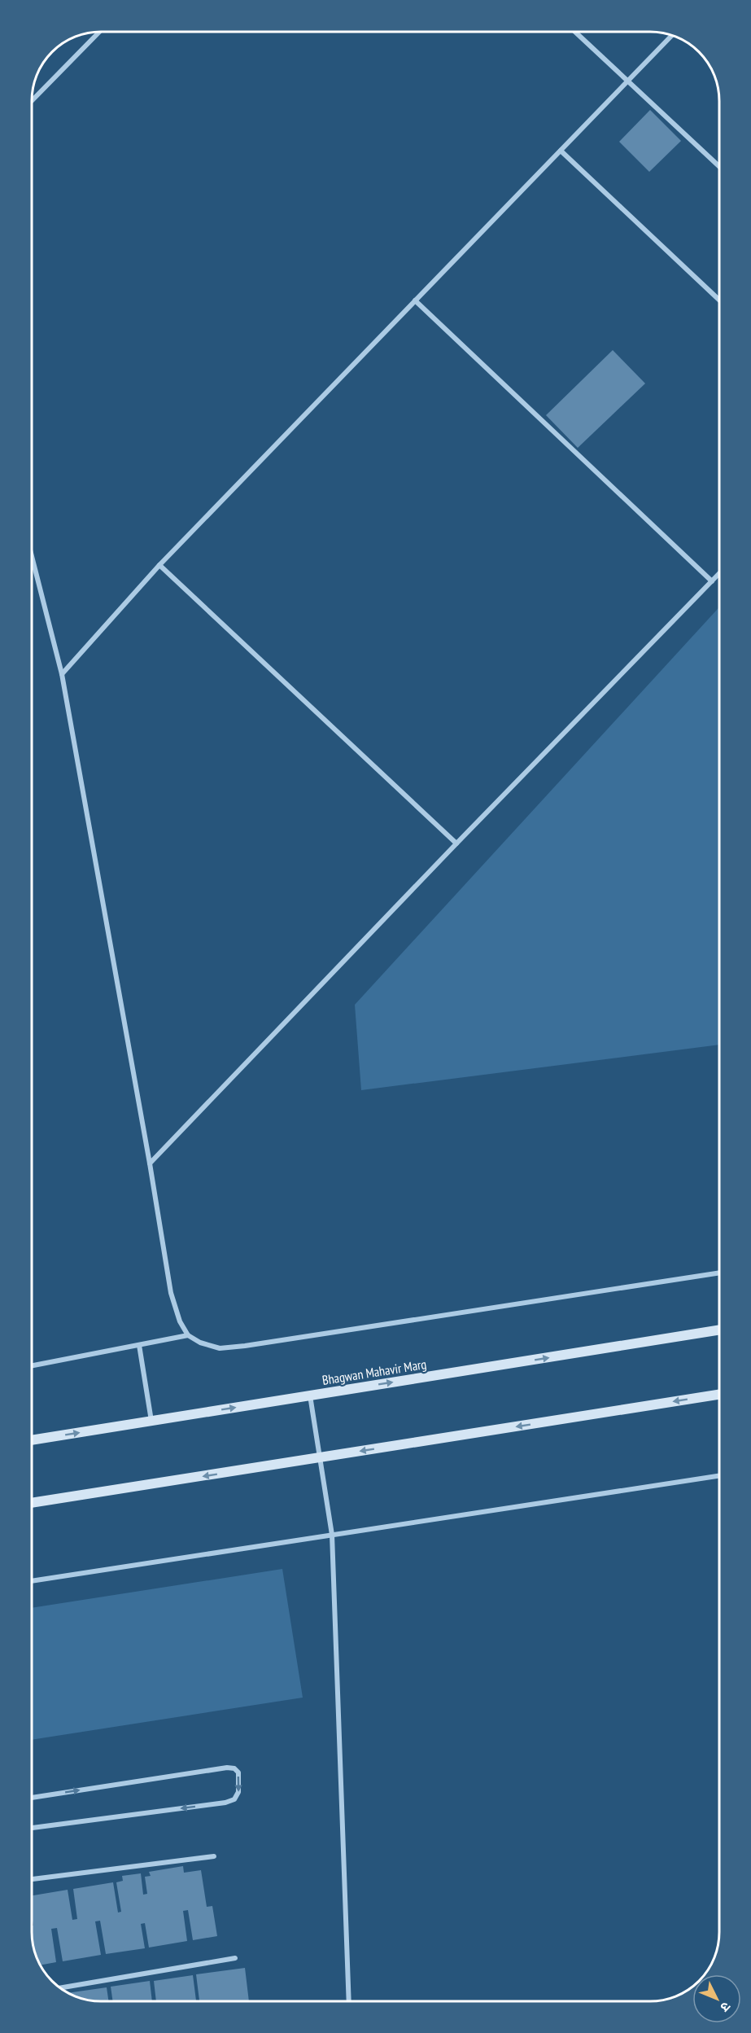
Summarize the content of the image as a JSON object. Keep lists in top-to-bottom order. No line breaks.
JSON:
{"streets":{"main road":["Bhagwan Mahavir Marg"]},"north":"bottom right"}
